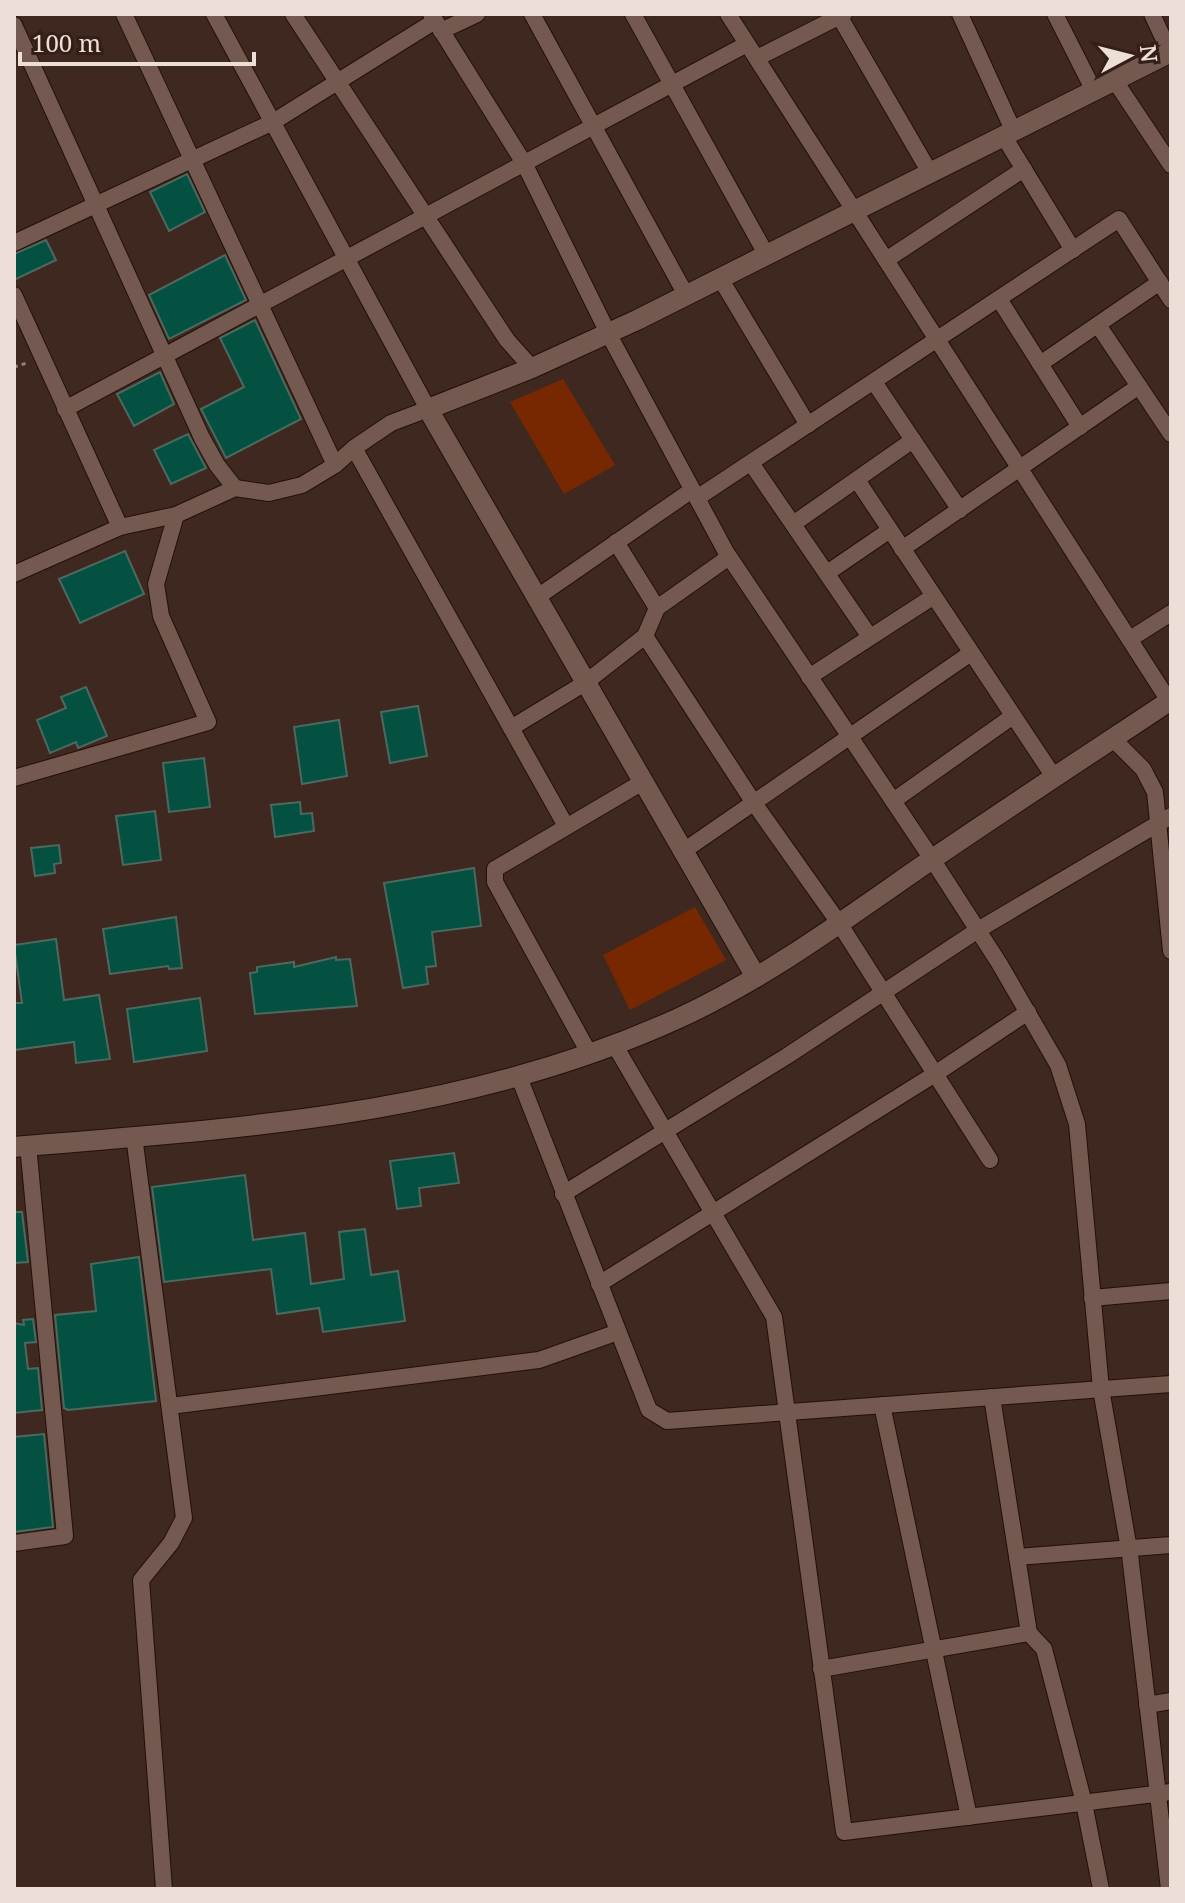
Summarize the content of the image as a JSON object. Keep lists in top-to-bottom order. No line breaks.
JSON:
{"scale_bar":"100 m","north":"right"}
